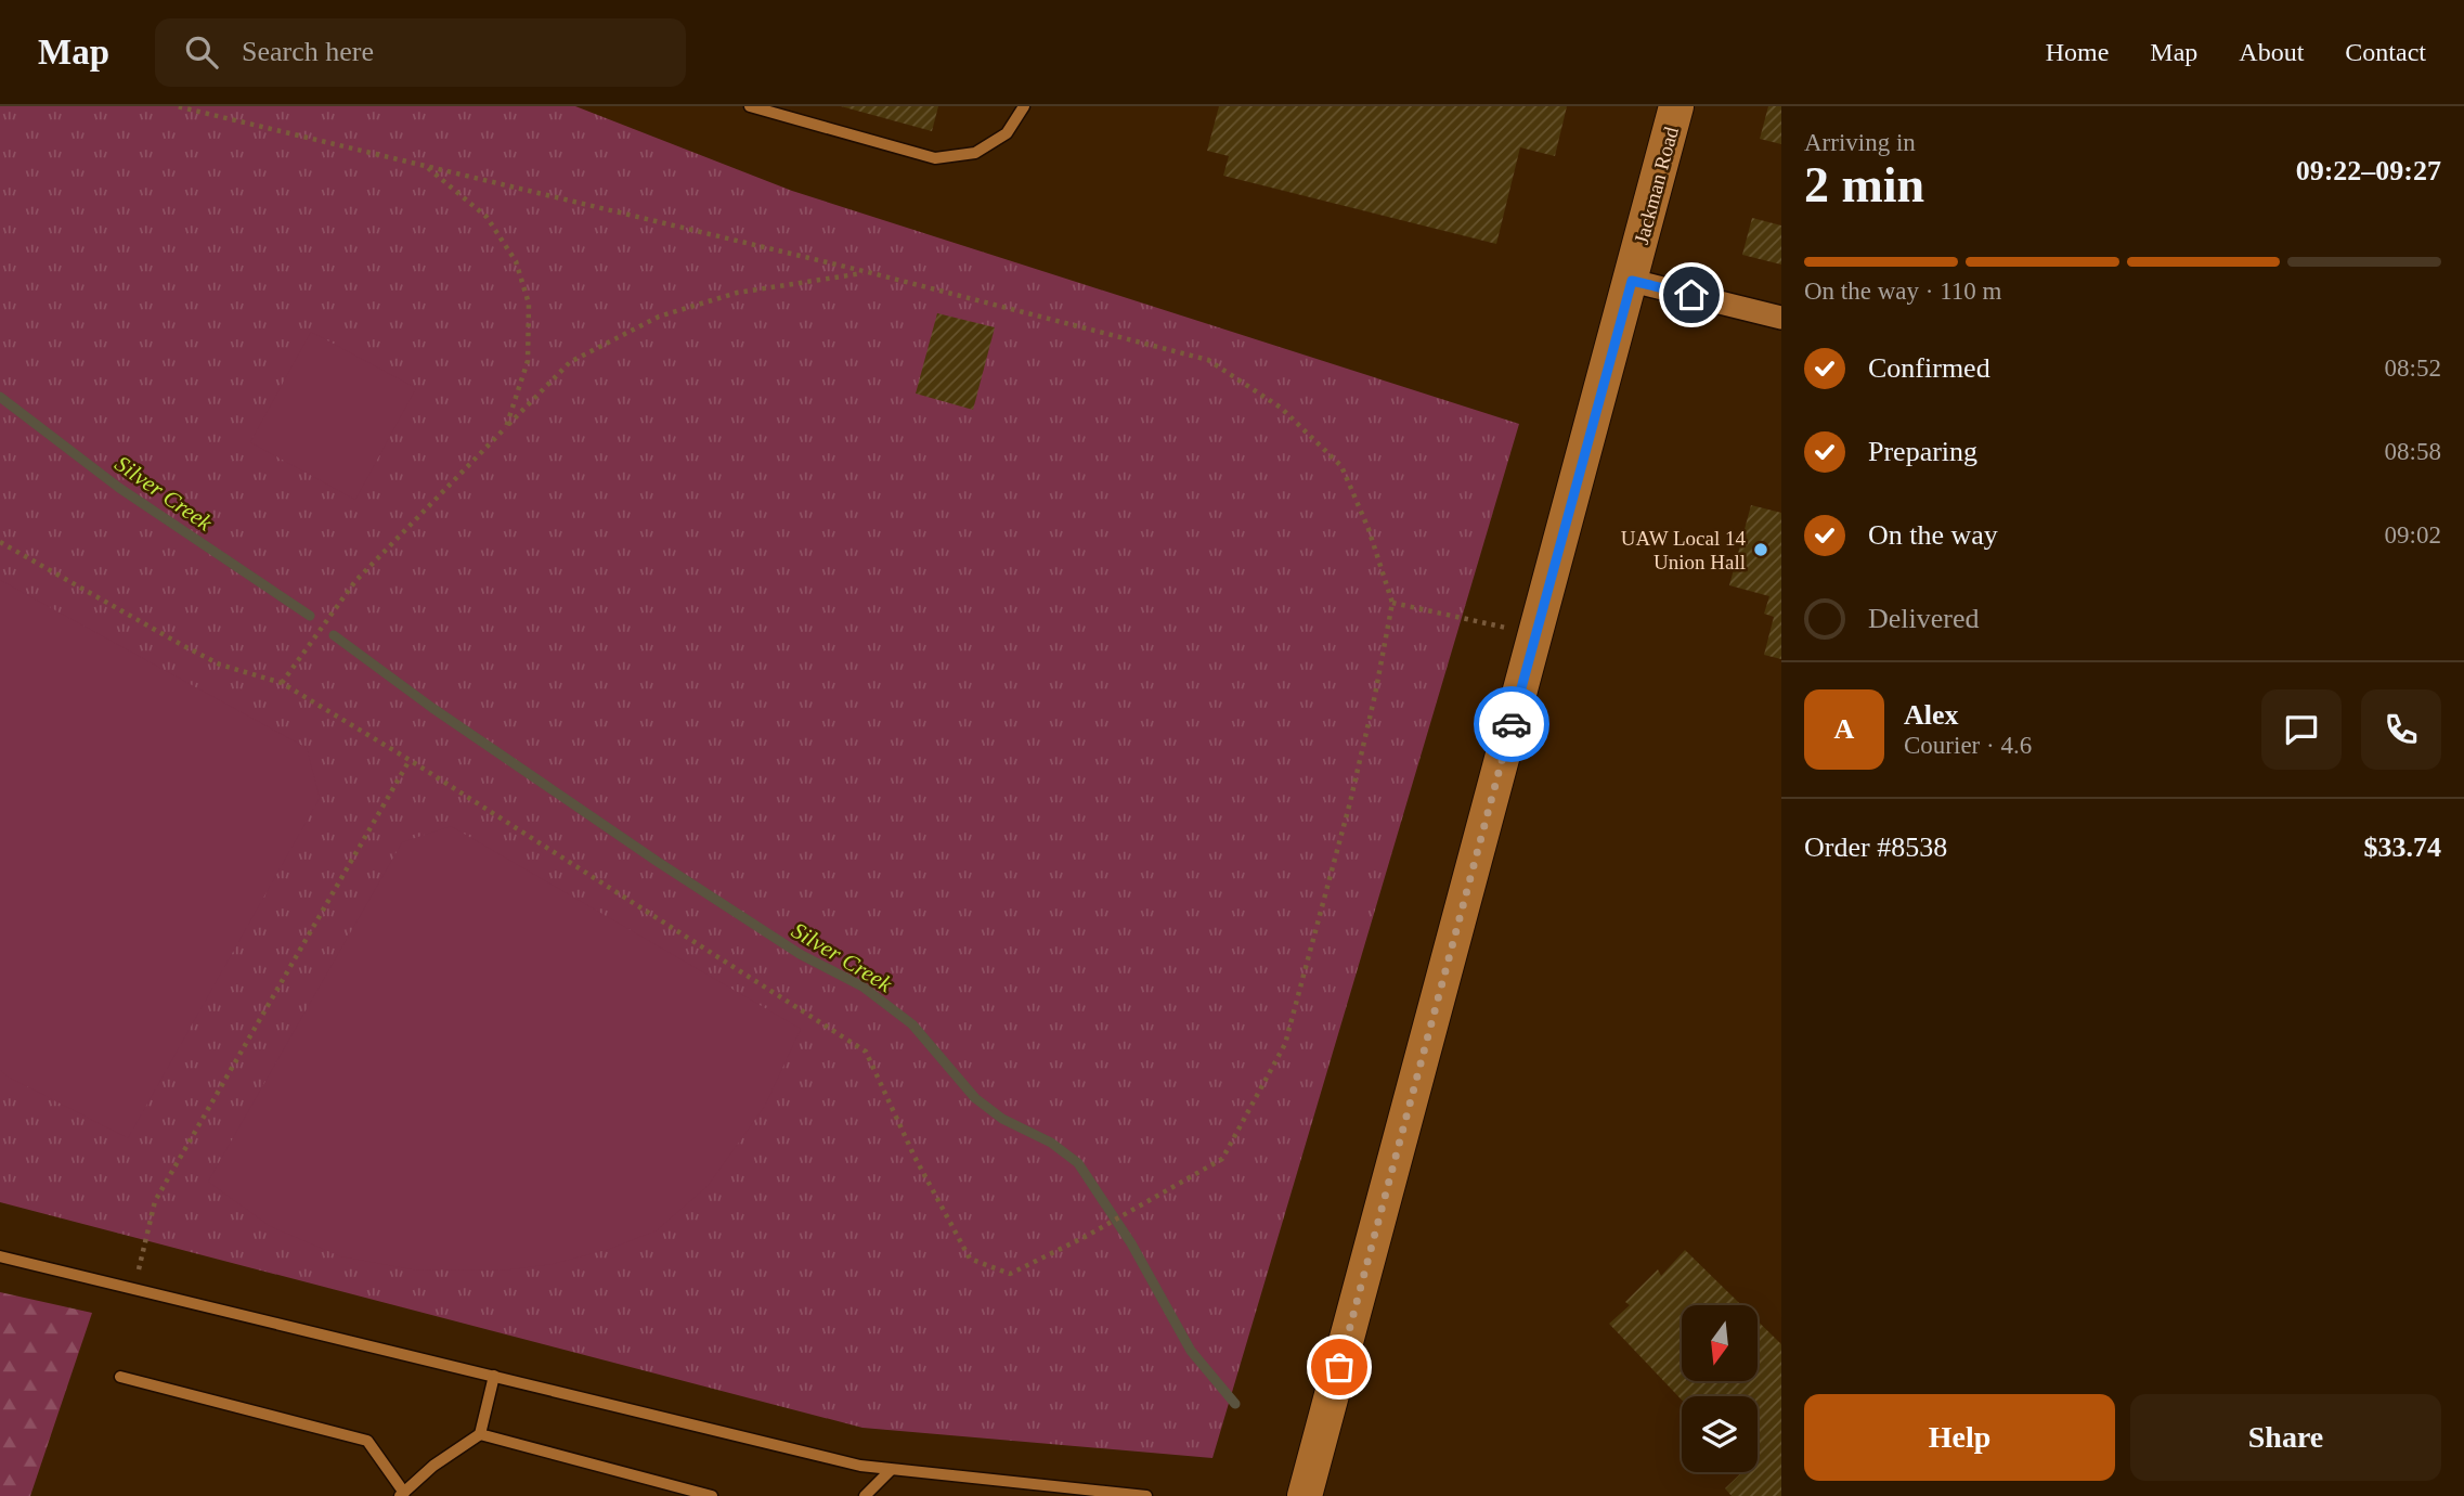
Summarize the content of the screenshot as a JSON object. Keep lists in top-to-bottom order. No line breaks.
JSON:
{"streets":{"main road":["Jackman Road"]},"water":["Silver Creek"],"places":["UAW Local 14 Union Hall"],"north":"bottom","page":{"header":"Map","search":"Search here","nav":["Home","Map","About","Contact"],"heading":["2 min","Arriving in","09:22–09:27"],"panel":["Alex","Courier · 4.6","Order #8538","$33.74"],"bar":"On the way · 110 m","list":[["Confirmed","08:52"],["Preparing","08:58"],["On the way","09:02"],"Delivered"],"round":"A","buttons":["Help","Share"]}}
